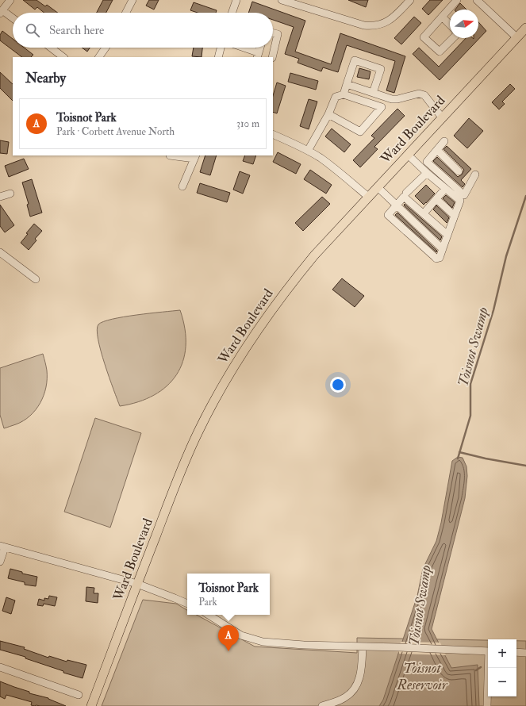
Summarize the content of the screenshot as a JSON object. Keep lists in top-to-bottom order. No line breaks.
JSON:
{"streets":{"main road":["Ward Boulevard"]},"water":["Toisnot Swamp","Toisnot Reservoir"],"north":"right","page":{"search":"Search here","heading":"Nearby","list":[{"mark":"A","name":"Toisnot Park","note":"Park · Corbett Avenue North","value":"310 m"}],"popup":["Toisnot Park","Park"],"pins":"A","map_buttons":["+","−"]}}
